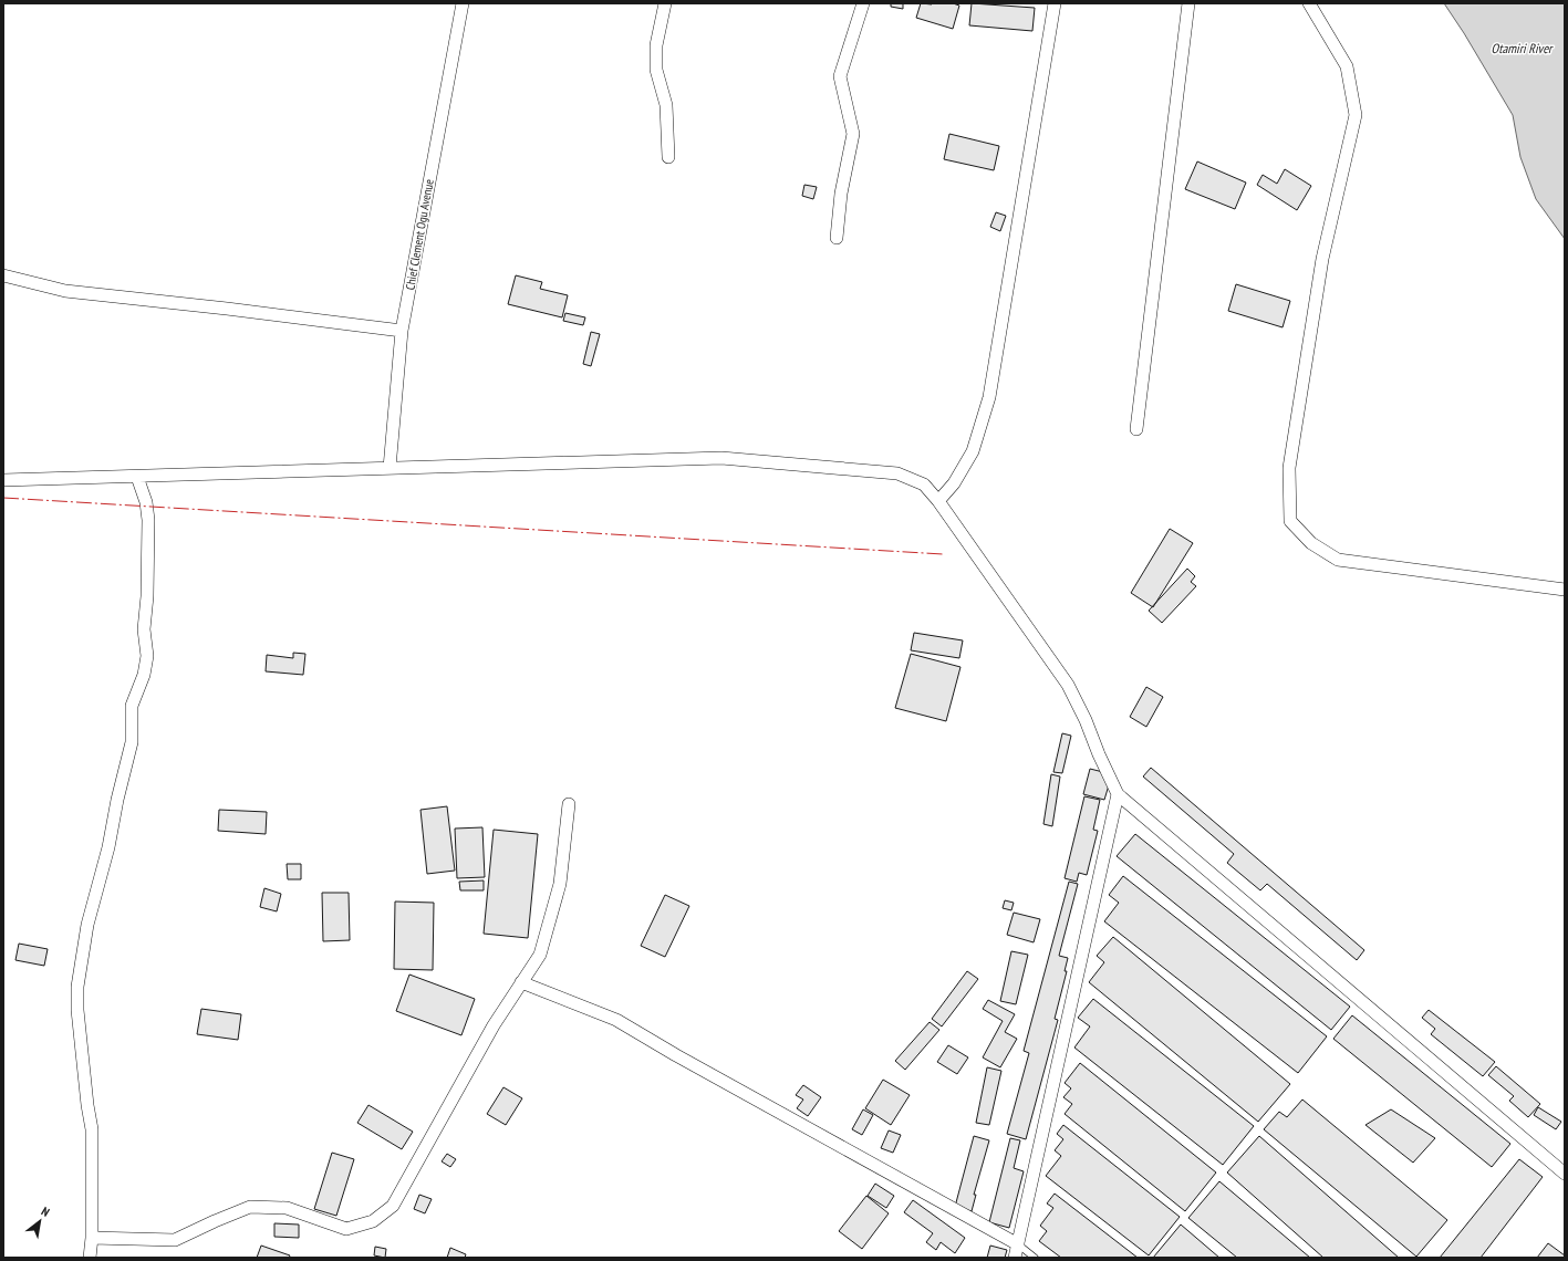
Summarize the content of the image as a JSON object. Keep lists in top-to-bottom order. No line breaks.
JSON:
{"streets":{"street":["Chief Clement Ogu Avenue"]},"water":["Otamiri River"],"north":"top right"}
